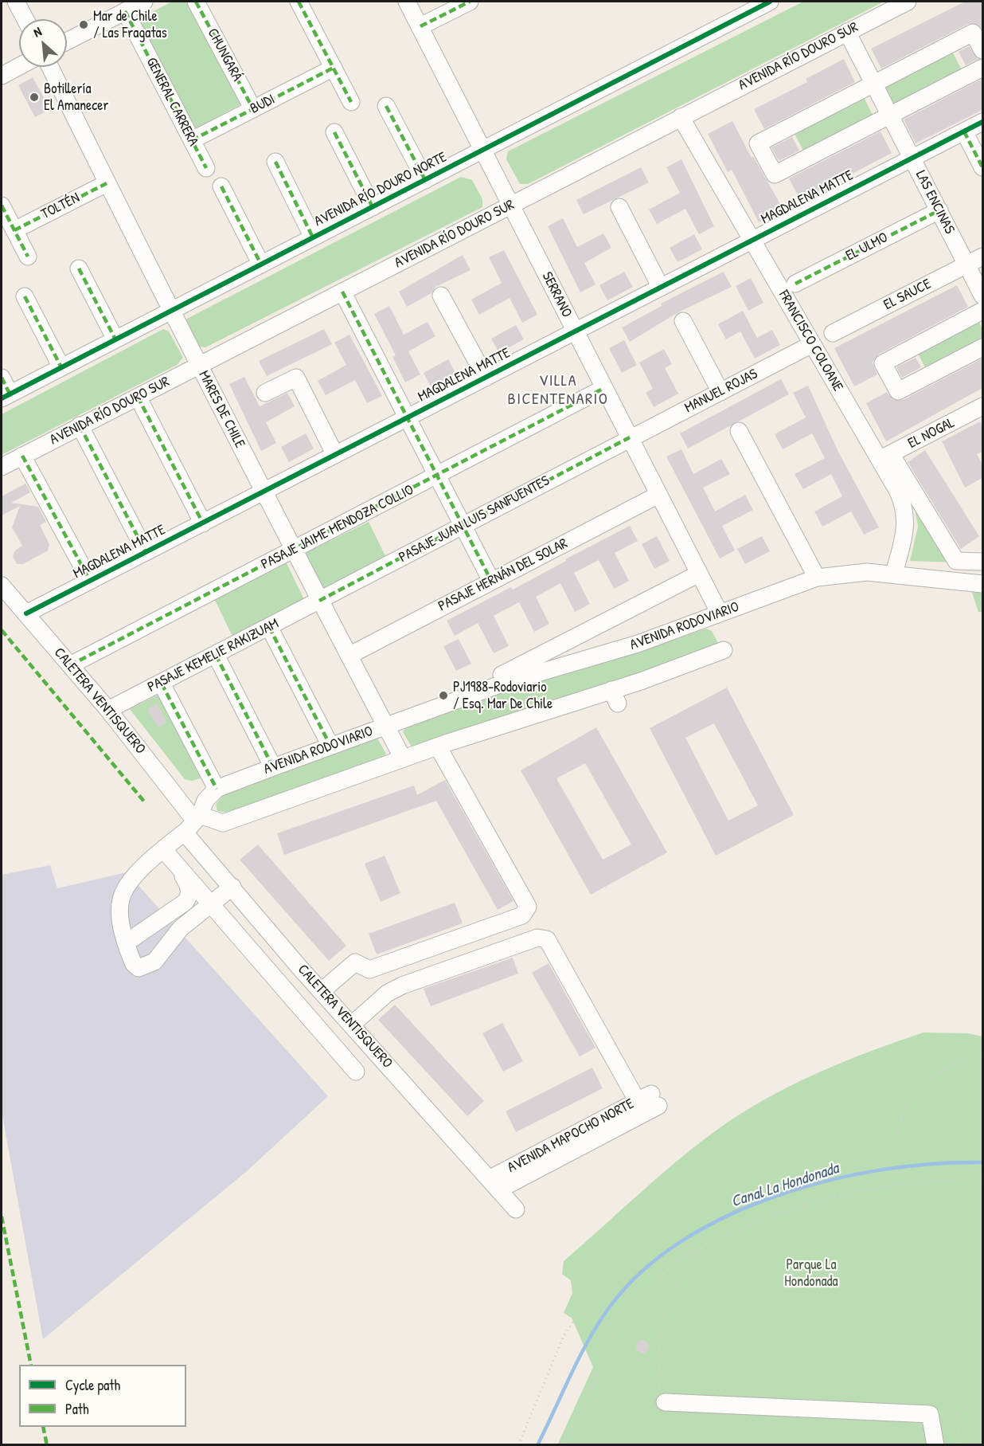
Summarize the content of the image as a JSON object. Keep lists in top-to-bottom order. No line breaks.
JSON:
{"streets":{"street":["CHUNGARÁ","AVENIDA RÍO DOURO SUR","GENERAL CARRERA","BUDI","AVENIDA RÍO DOURO NORTE","MAGDALENA MATTE","LAS ENCINAS","TOLTÉN","EL ULMO","SERRANO","EL SAUCE","FRANCISCO COLOANE","MANUEL ROJAS","MARES DE CHILE","EL NOGAL","PASAJE JUAN LUIS SANFUENTES","PASAJE JAIME MENDOZA COLLIO","PASAJE HERNÁN DEL SOLAR","AVENIDA RODOVIARIO","PASAJE KEMELIE RAKIZUAM","CALETERA VENTISQUERO","AVENIDA MAPOCHO NORTE"]},"crossings":[["CHUNGARÁ","BUDI"],["AVENIDA RÍO DOURO SUR","LAS ENCINAS"],["AVENIDA RÍO DOURO SUR","SERRANO"],["AVENIDA RÍO DOURO SUR","FRANCISCO COLOANE"],["AVENIDA RÍO DOURO SUR","MARES DE CHILE"],["GENERAL CARRERA","BUDI"],["AVENIDA RÍO DOURO NORTE","SERRANO"],["AVENIDA RÍO DOURO NORTE","MARES DE CHILE"],["MAGDALENA MATTE","LAS ENCINAS"],["MAGDALENA MATTE","SERRANO"],["MAGDALENA MATTE","FRANCISCO COLOANE"],["MAGDALENA MATTE","MARES DE CHILE"],["MAGDALENA MATTE","CALETERA VENTISQUERO"],["LAS ENCINAS","EL ULMO"],["LAS ENCINAS","EL SAUCE"],["TOLTÉN","MARES DE CHILE"],["SERRANO","MANUEL ROJAS"],["SERRANO","PASAJE JUAN LUIS SANFUENTES"],["SERRANO","PASAJE JAIME MENDOZA COLLIO"],["SERRANO","PASAJE HERNÁN DEL SOLAR"],["SERRANO","AVENIDA RODOVIARIO"],["FRANCISCO COLOANE","MANUEL ROJAS"],["FRANCISCO COLOANE","EL NOGAL"],["FRANCISCO COLOANE","AVENIDA RODOVIARIO"],["MANUEL ROJAS","PASAJE JUAN LUIS SANFUENTES"],["MARES DE CHILE","PASAJE JUAN LUIS SANFUENTES"],["MARES DE CHILE","PASAJE JAIME MENDOZA COLLIO"],["MARES DE CHILE","PASAJE HERNÁN DEL SOLAR"],["MARES DE CHILE","AVENIDA RODOVIARIO"],["MARES DE CHILE","PASAJE KEMELIE RAKIZUAM"],["PASAJE JUAN LUIS SANFUENTES","PASAJE KEMELIE RAKIZUAM"],["PASAJE JAIME MENDOZA COLLIO","CALETERA VENTISQUERO"],["PASAJE KEMELIE RAKIZUAM","CALETERA VENTISQUERO"],["CALETERA VENTISQUERO","AVENIDA MAPOCHO NORTE"]],"districts":["VILLA BICENTENARIO"],"water":["Canal La Hondonada"],"parks":["Parque La Hondonada"],"places":["Mar de Chile / Las Fragatas","Botillería El Amanecer","PJ1988-Rodoviario / Esq. Mar De Chile"],"legend":["Cycle path","Path"],"north":"top left"}
